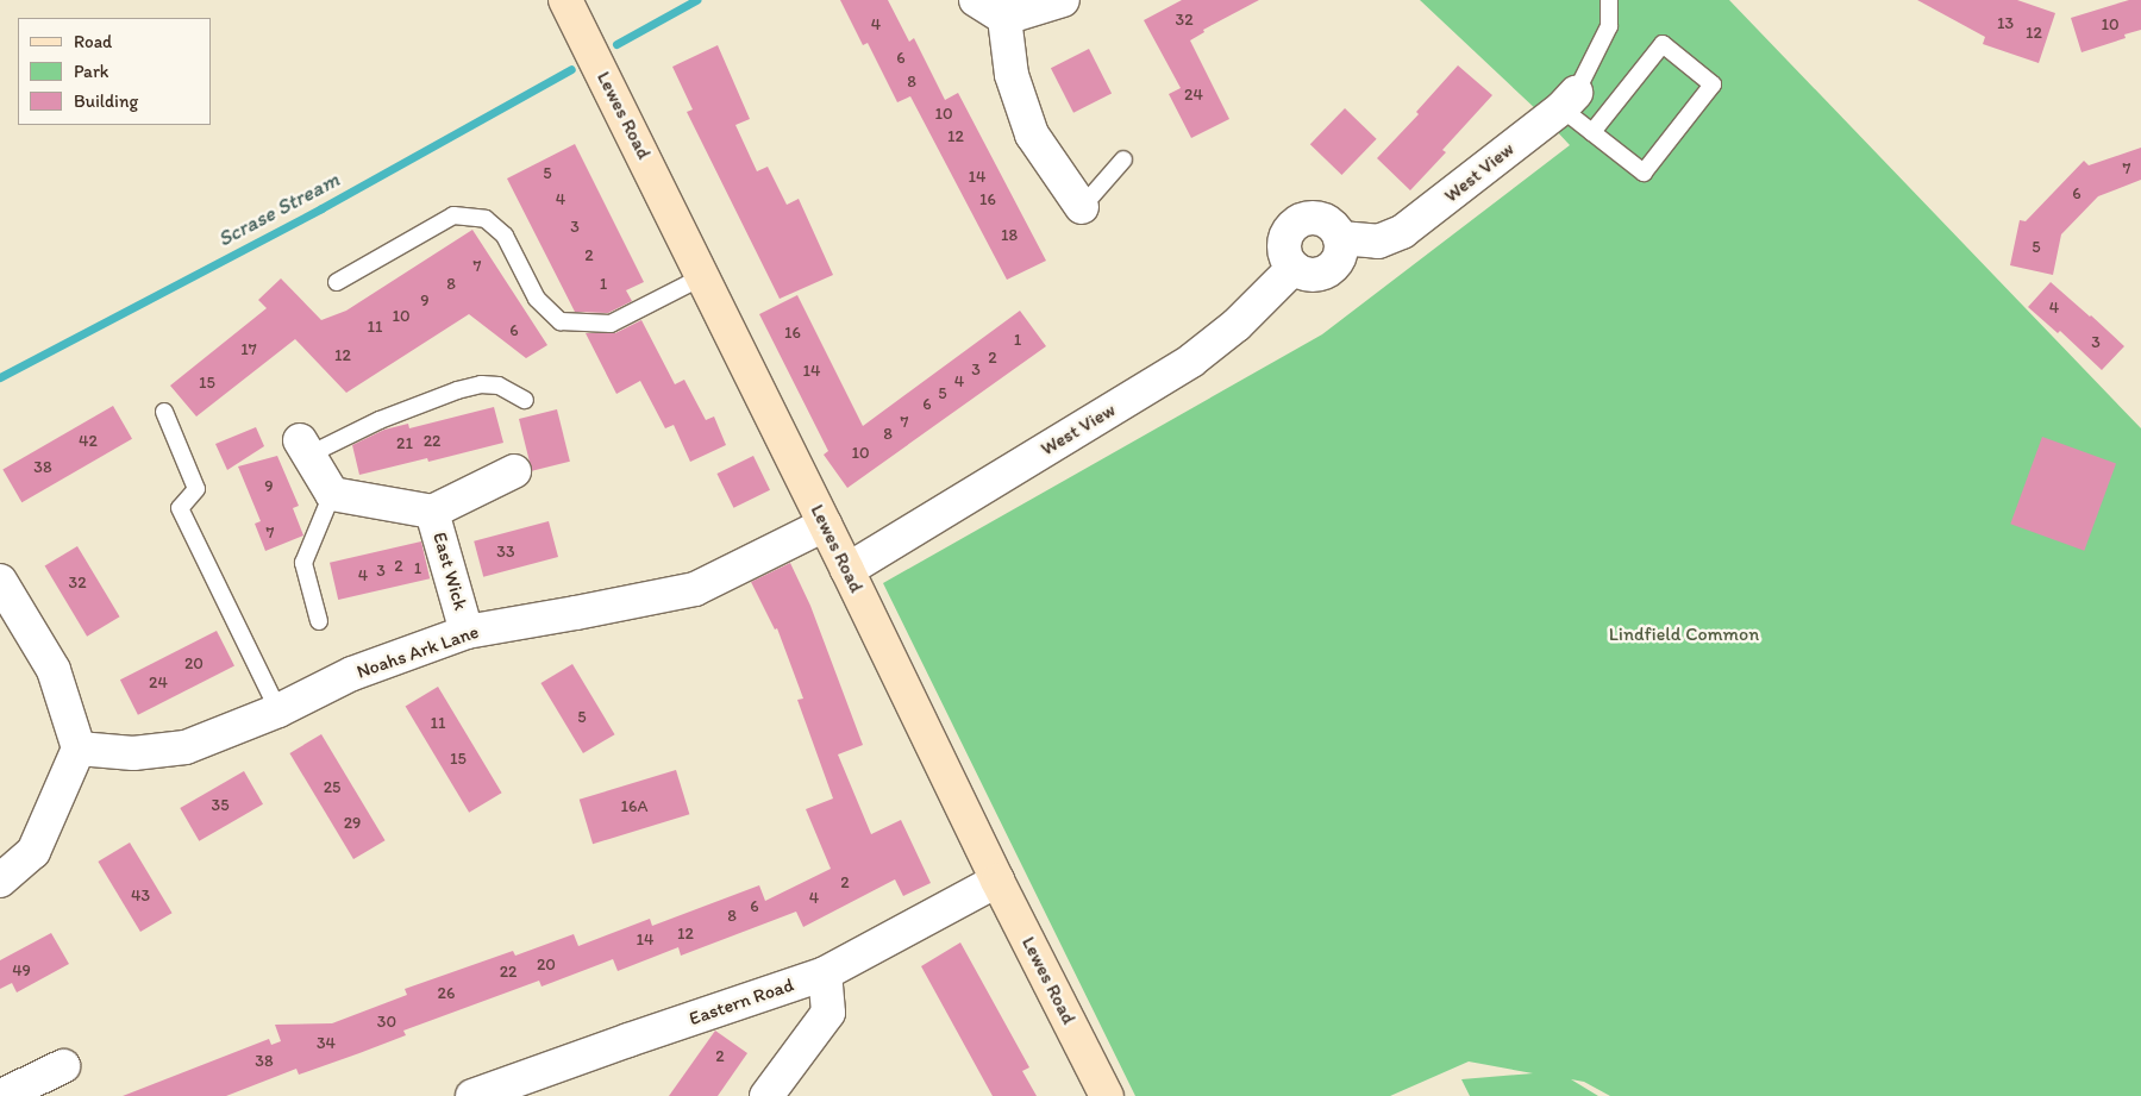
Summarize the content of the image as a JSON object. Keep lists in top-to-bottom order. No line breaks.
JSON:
{"streets":{"main road":["Lewes Road"],"street":["West View","East Wick","Noahs Ark Lane","Eastern Road"]},"crossings":[["Lewes Road","West View"],["Lewes Road","Noahs Ark Lane"],["Lewes Road","Eastern Road"],["East Wick","Noahs Ark Lane"]],"water":["Scrase Stream"],"parks":["Lindfield Common"],"house_numbers":["32","13","4","10","12","6","8","24","10","12","7","5","14","6","4","16","3","18","5","2","7","8","1","9","4","10","11","6","16","1","3","17","12","2","3","14","4","15","5","6","7","8","42","22","21","10","38","9","7","33","2","1","3","4","32","20","24","5","11","15","25","35","16A","29","2","43","4","6","8","12","14","20","49","22","26","30","34","2","38"],"legend":["Road","Park","Building"]}
